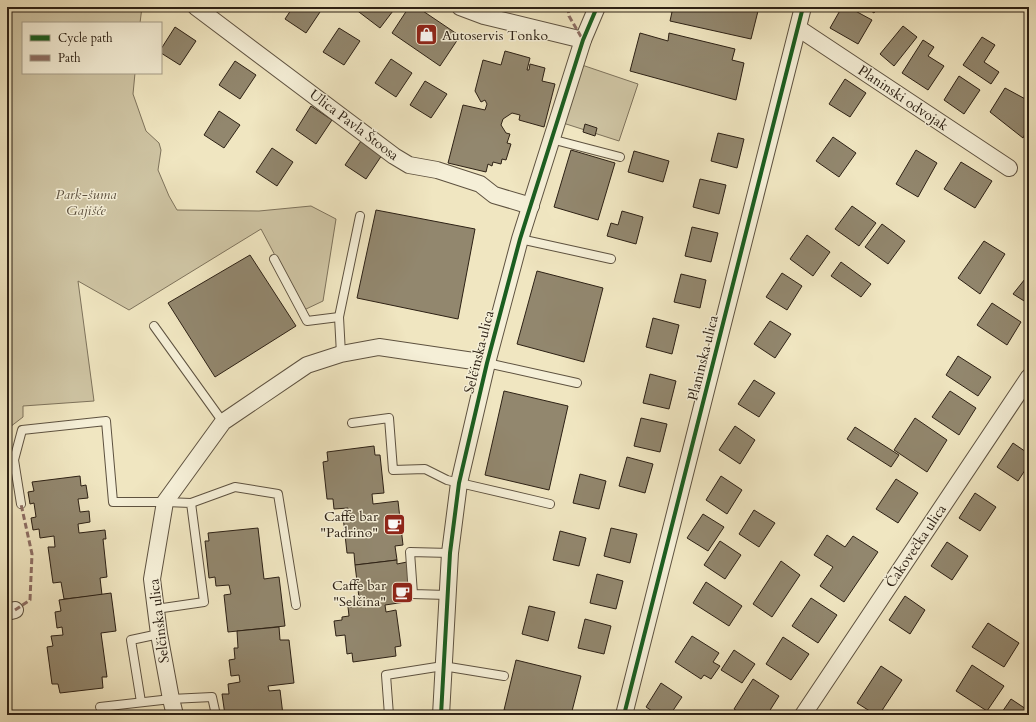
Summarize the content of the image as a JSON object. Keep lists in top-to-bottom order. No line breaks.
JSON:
{"streets":{"street":["Planinski odvojak","Ulica Pavla Štoosa","Selčinska ulica","Planinska ulica","Čakovečka ulica"]},"crossings":[["Planinski odvojak","Planinska ulica"],["Ulica Pavla Štoosa","Selčinska ulica"]],"parks":["Park-šuma Gajišće"],"places":{"shop":["Autoservis Tonko"],"cafe":["Caffe bar \"Padrino\"","Caffe bar \"Selčina\""]},"legend":["Cycle path","Path"]}
